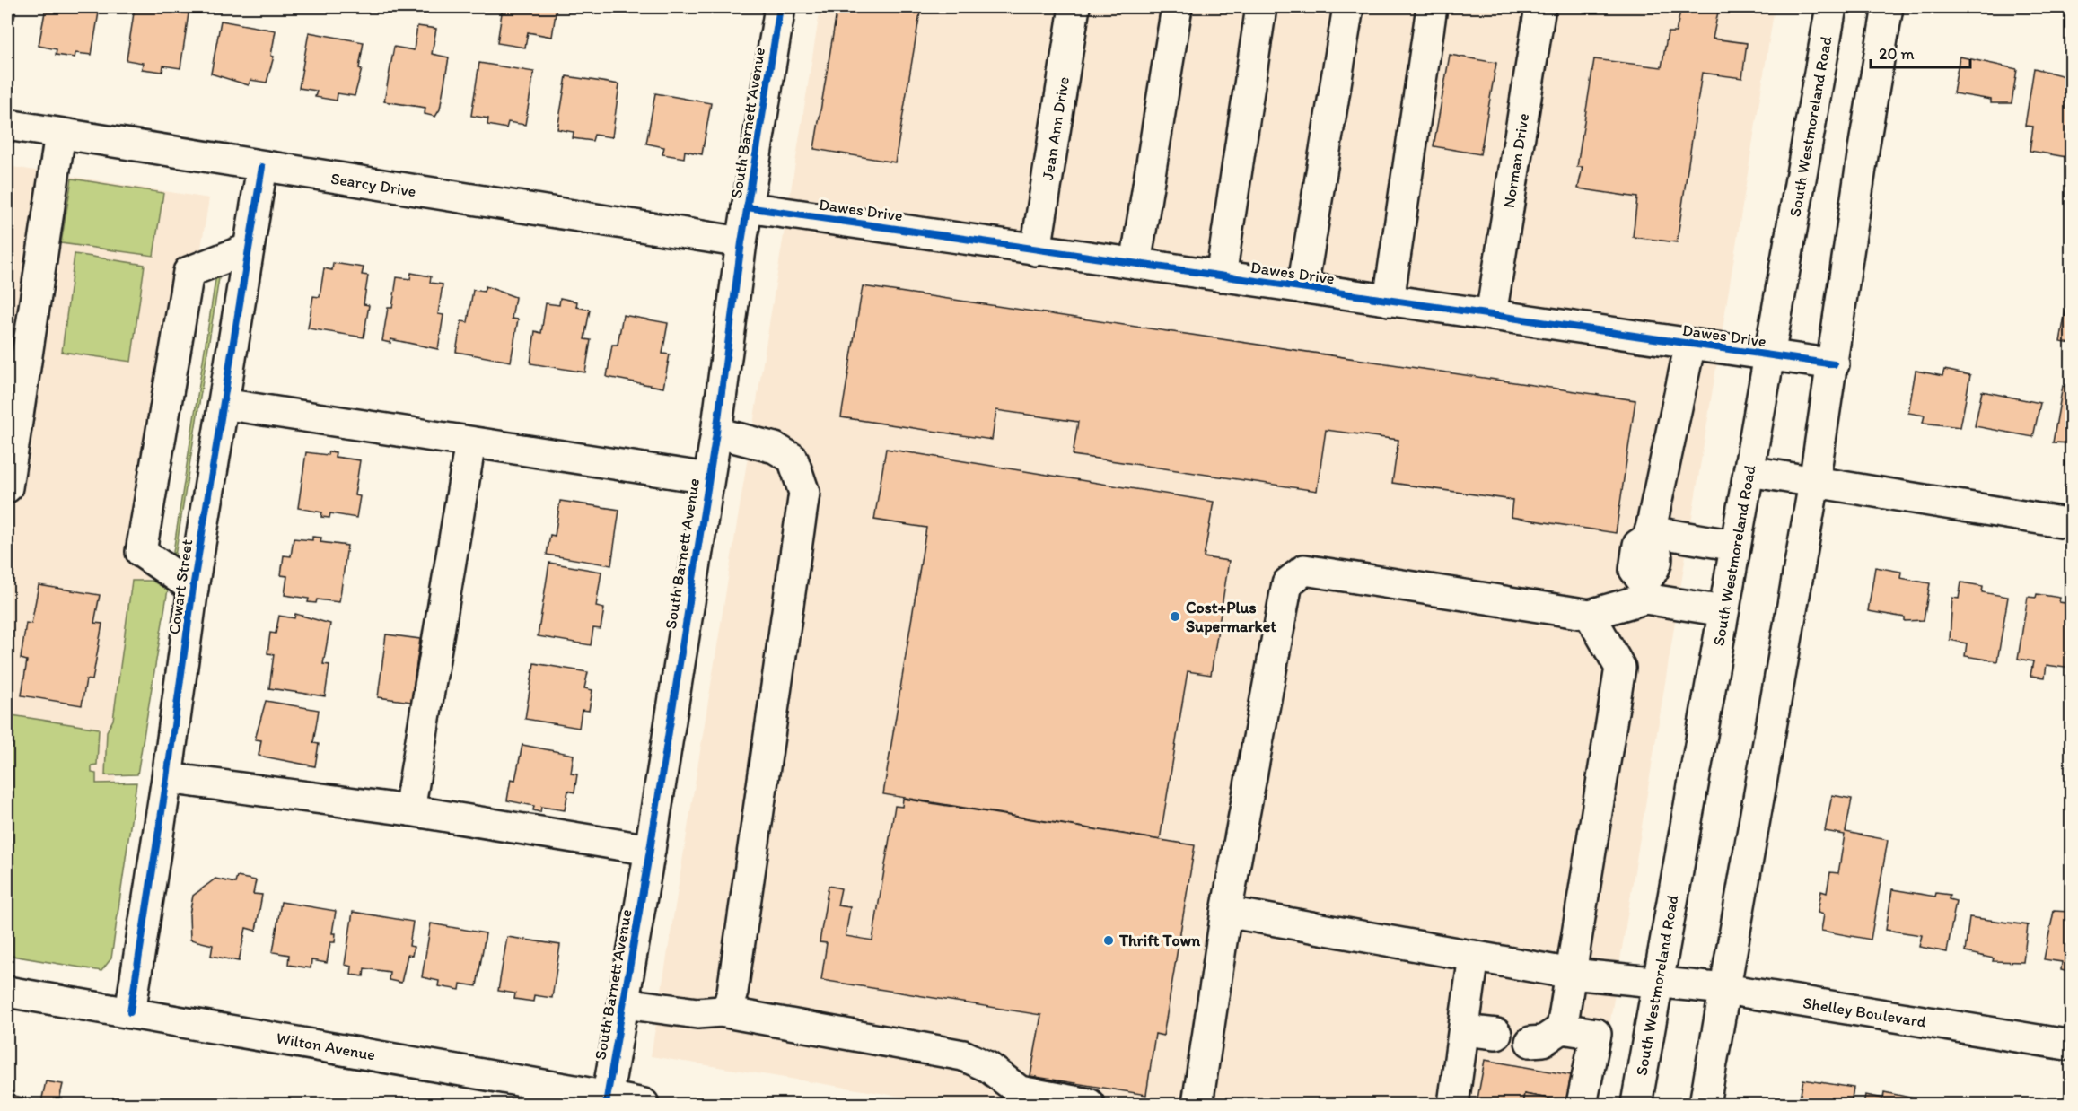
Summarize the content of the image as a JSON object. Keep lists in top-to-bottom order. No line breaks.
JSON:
{"streets":{"street":["South Barnett Avenue","South Westmoreland Road","Jean Ann Drive","Norman Drive","Searcy Drive","Dawes Drive","Cowart Street","Shelley Boulevard","Wilton Avenue"]},"crossings":[["South Barnett Avenue","Searcy Drive"],["South Barnett Avenue","Dawes Drive"],["South Barnett Avenue","Wilton Avenue"],["South Westmoreland Road","Dawes Drive"],["South Westmoreland Road","Shelley Boulevard"],["Jean Ann Drive","Dawes Drive"],["Norman Drive","Dawes Drive"],["Searcy Drive","Cowart Street"],["Cowart Street","Wilton Avenue"]],"places":["Cost+Plus Supermarket","Thrift Town"],"scale_bar":"20 m"}
